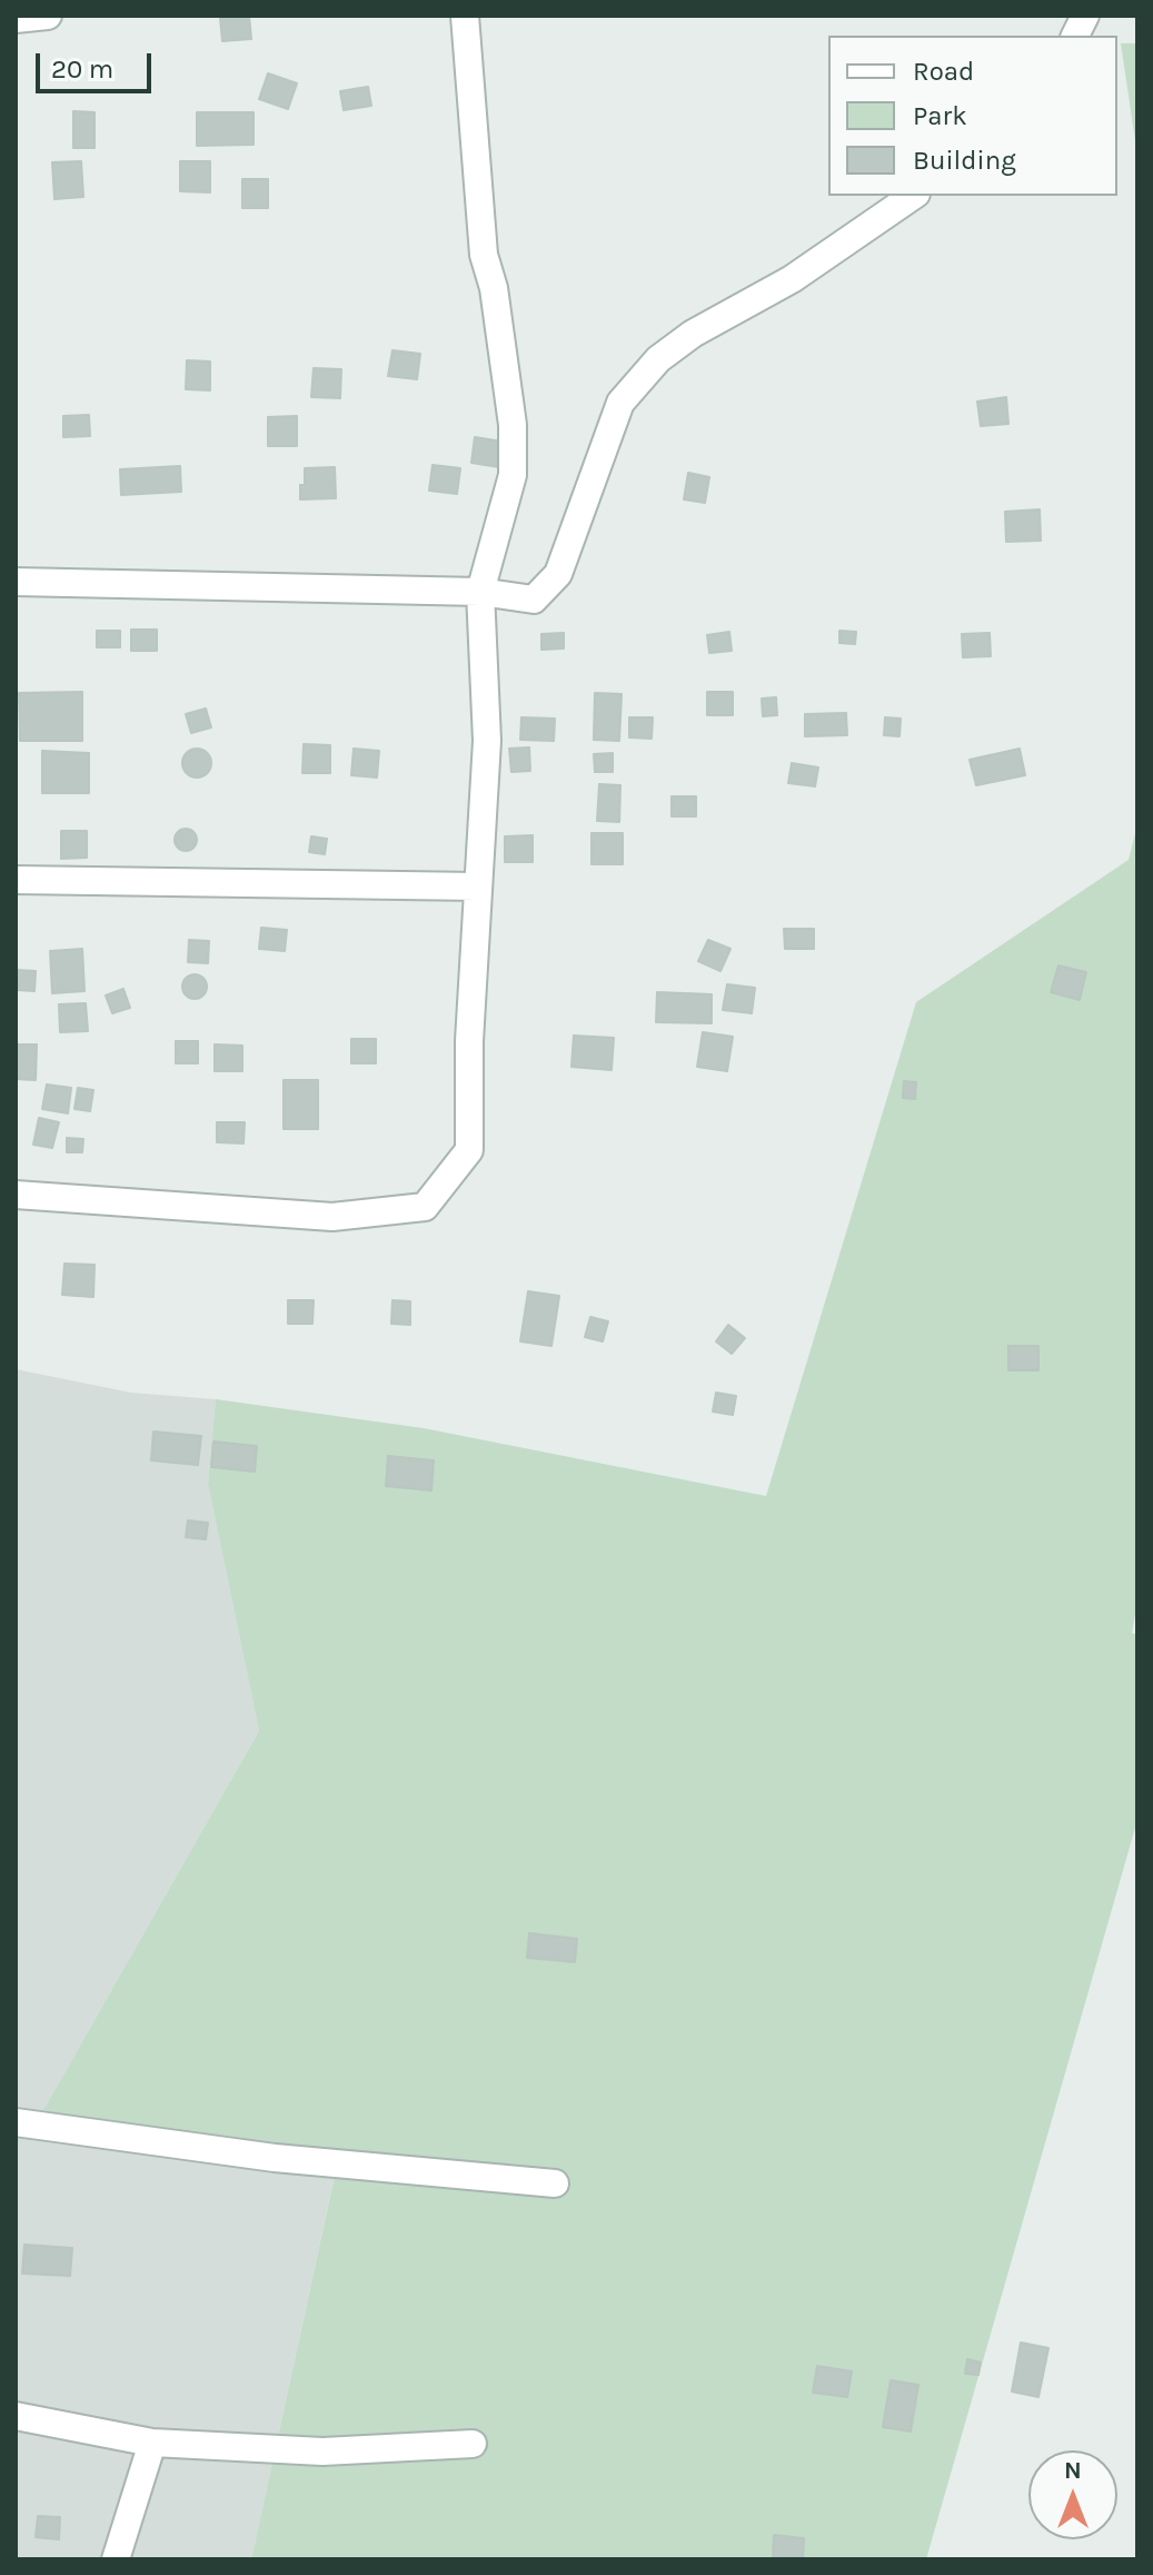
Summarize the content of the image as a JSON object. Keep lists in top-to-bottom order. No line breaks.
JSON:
{"legend":["Road","Park","Building"],"scale_bar":"20 m","north":"top"}
